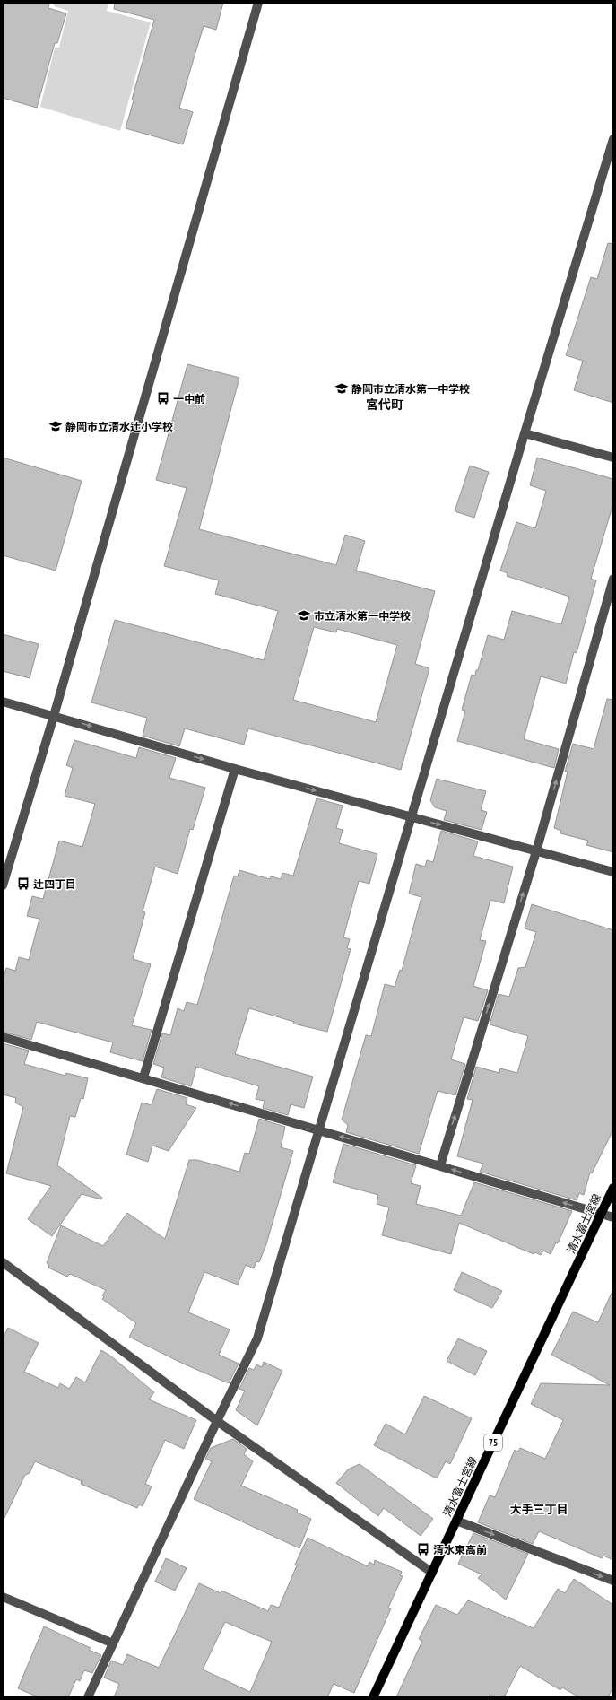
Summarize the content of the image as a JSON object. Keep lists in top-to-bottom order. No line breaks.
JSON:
{"streets":{"main road":["清水富士宮線","75"]},"districts":["宮代町","大手三丁目"],"places":{"school or university":["静岡市立清水第一中学校","静岡市立清水辻小学校","市立清水第一中学校"],"bus stop":["一中前","辻四丁目","清水東高前"]}}
